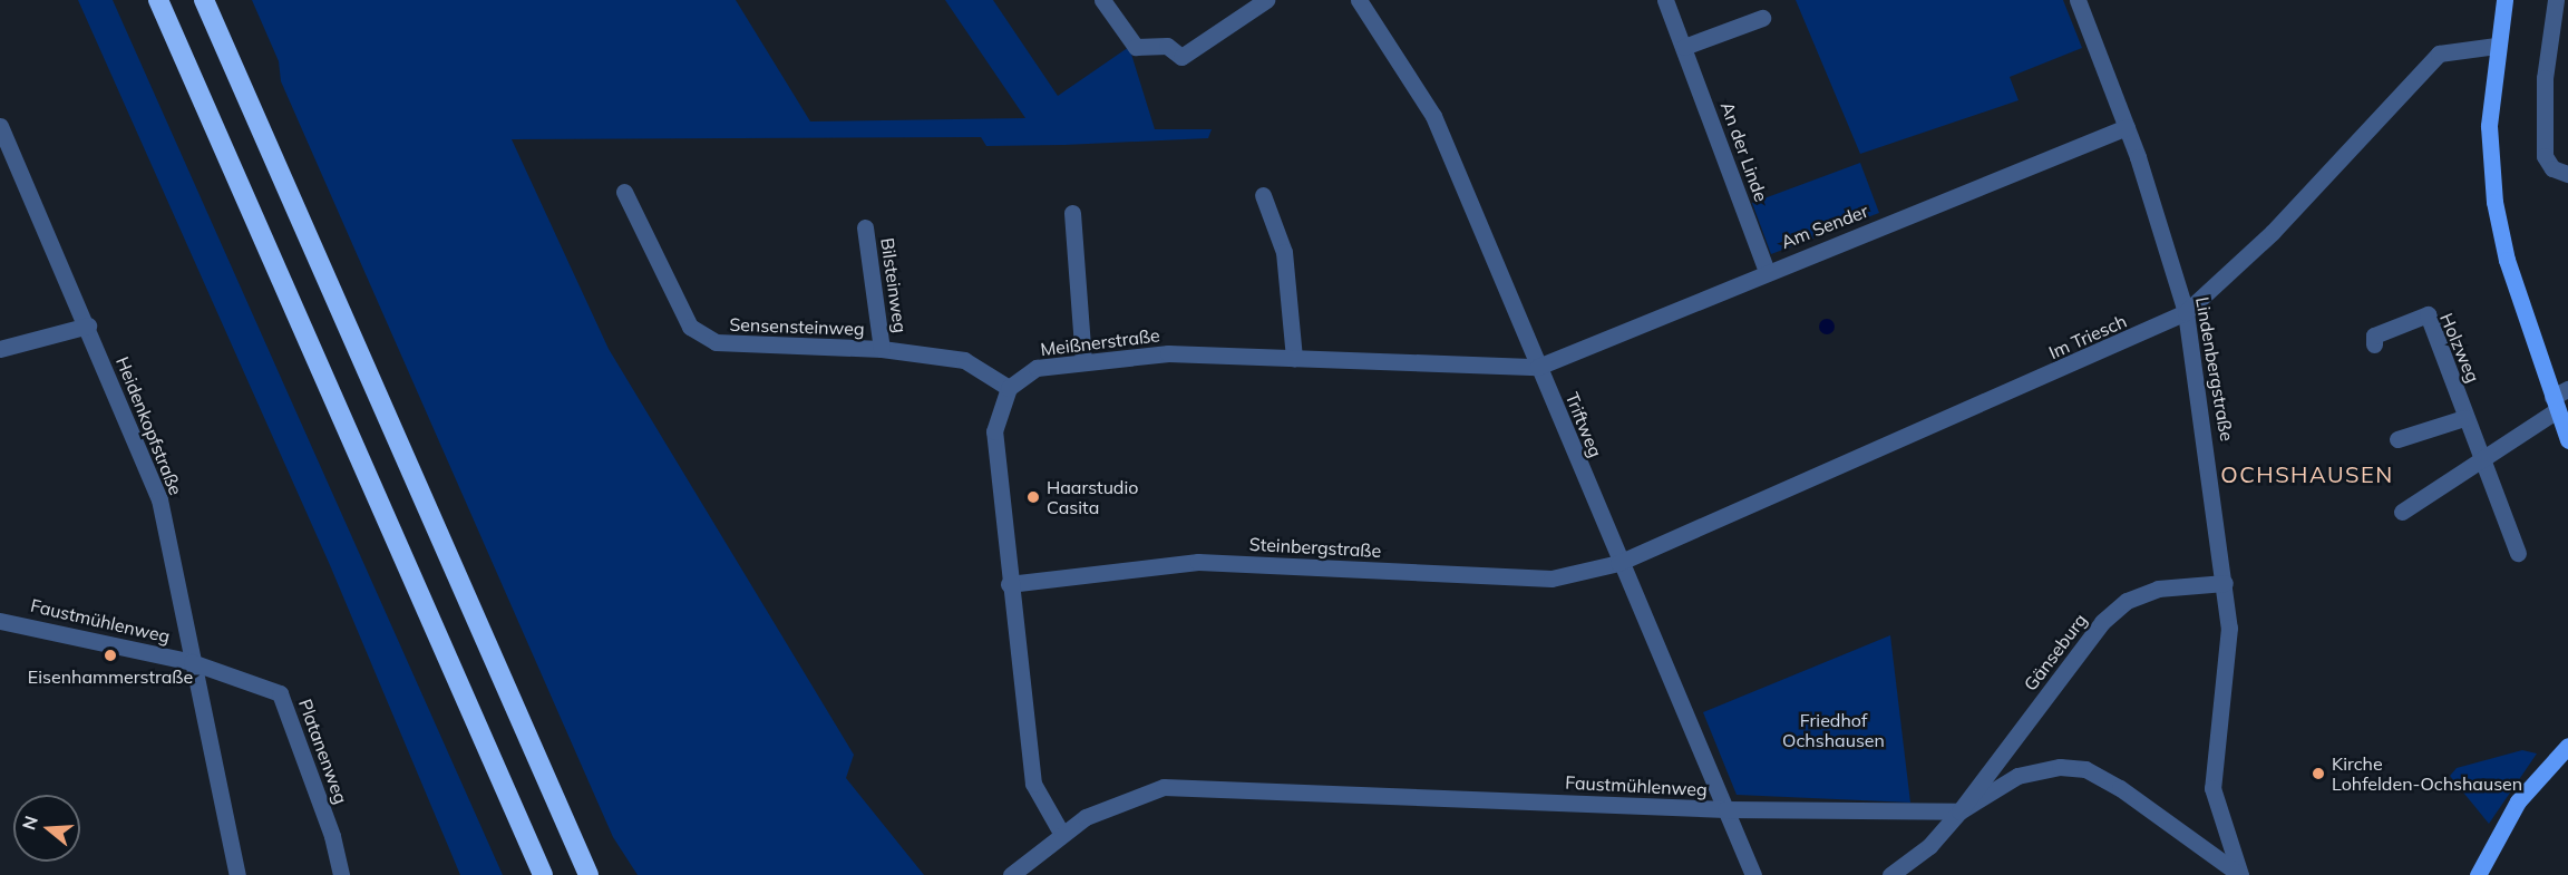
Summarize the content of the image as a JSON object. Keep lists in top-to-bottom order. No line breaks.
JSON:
{"streets":{"street":["An der Linde","Am Sender","Bilsteinweg","Sensensteinweg","Im Triesch","Meißnerstraße","Holzweg","Lindenbergstraße","Triftweg","Heidenkopfstraße","Steinbergstraße","Faustmühlenweg","Gänseburg","Platanenweg"]},"crossings":[["An der Linde","Am Sender"],["Am Sender","Meißnerstraße"],["Am Sender","Lindenbergstraße"],["Am Sender","Triftweg"],["Bilsteinweg","Sensensteinweg"],["Sensensteinweg","Meißnerstraße"],["Im Triesch","Lindenbergstraße"],["Im Triesch","Triftweg"],["Im Triesch","Steinbergstraße"],["Meißnerstraße","Triftweg"],["Lindenbergstraße","Gänseburg"],["Triftweg","Steinbergstraße"],["Triftweg","Faustmühlenweg"],["Heidenkopfstraße","Faustmühlenweg"],["Heidenkopfstraße","Platanenweg"],["Faustmühlenweg","Gänseburg"],["Faustmühlenweg","Platanenweg"]],"districts":["OCHSHAUSEN"],"parks":["Friedhof Ochshausen"],"places":["Haarstudio Casita","Eisenhammerstraße","Kirche Lohfelden-Ochshausen"],"north":"left"}
